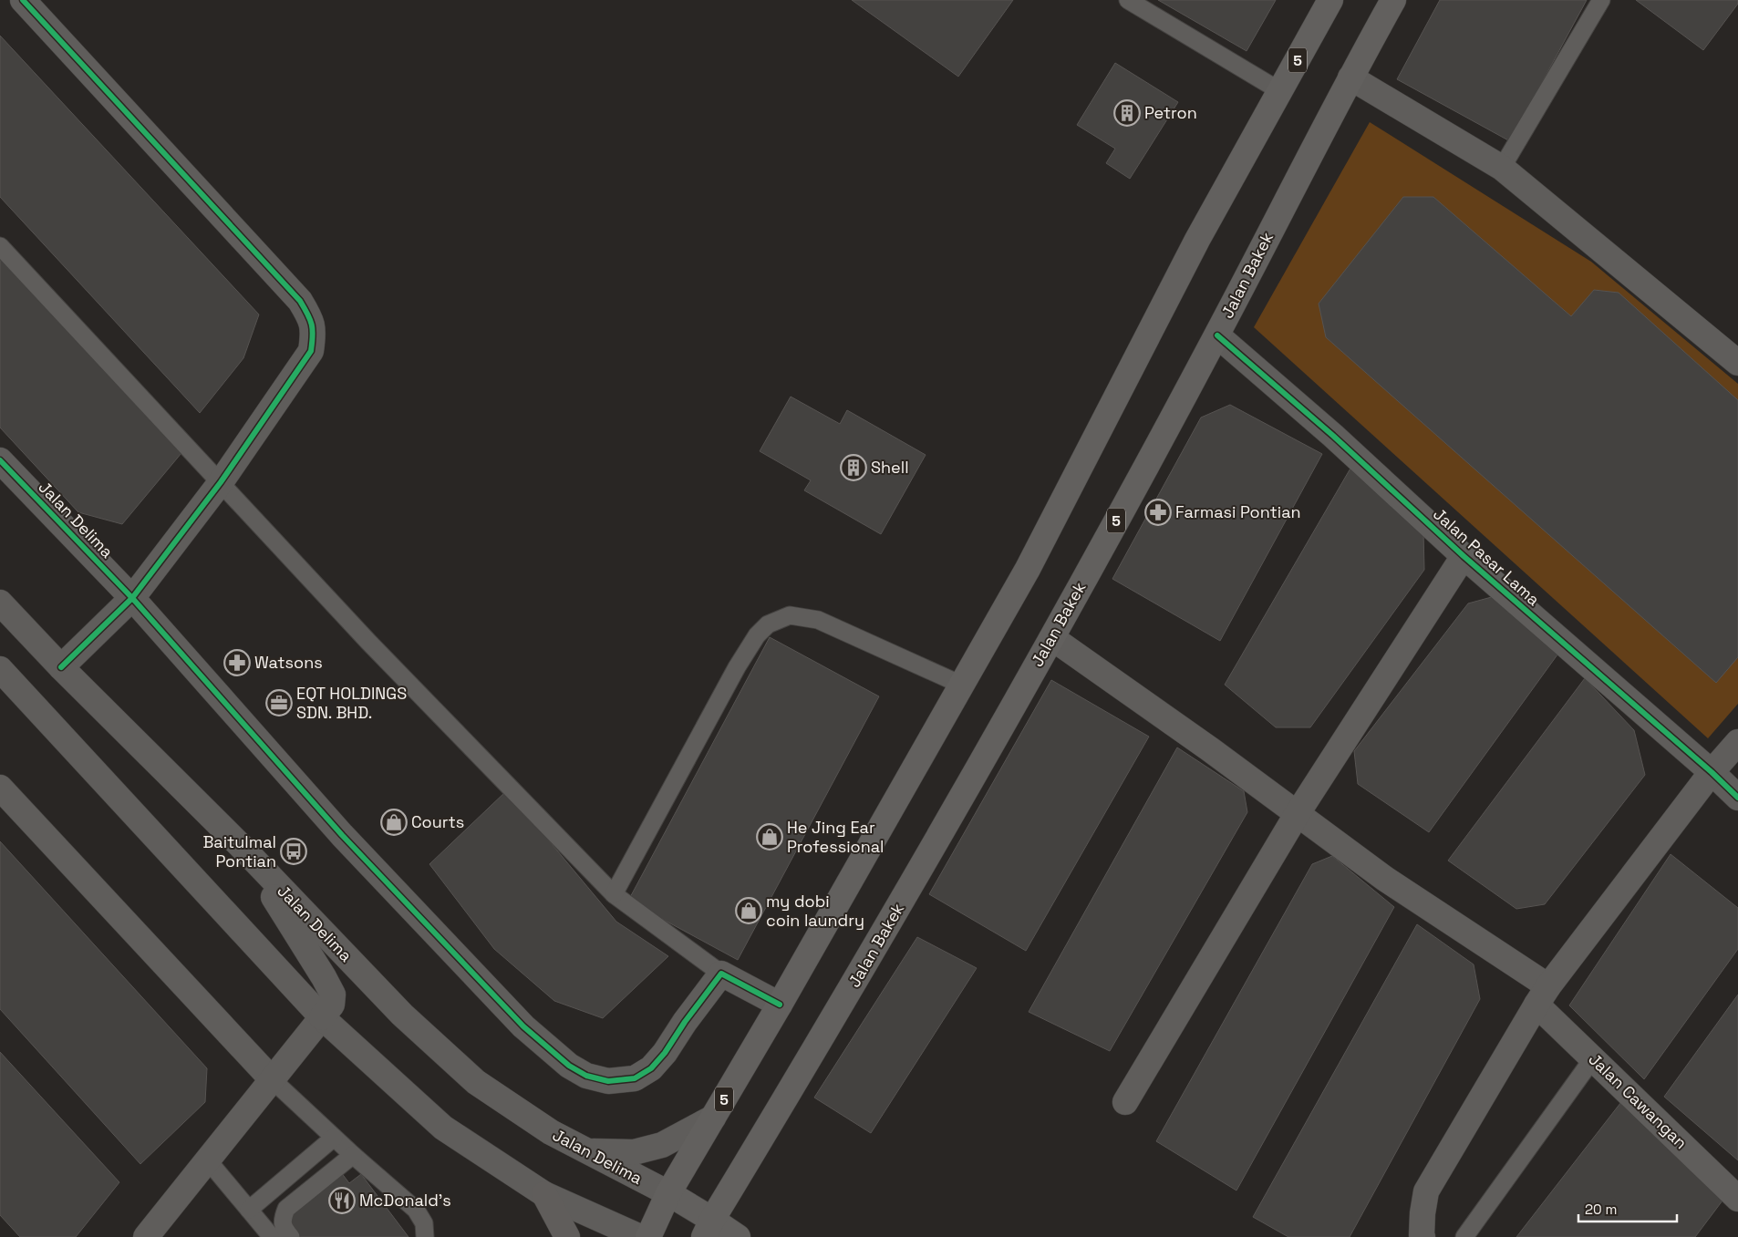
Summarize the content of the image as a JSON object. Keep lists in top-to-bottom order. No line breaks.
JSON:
{"streets":{"highway":["5","Jalan Bakek"],"street":["Jalan Delima","Jalan Pasar Lama","Jalan Cawangan"]},"crossings":[["5","Jalan Delima"],["Jalan Bakek","Jalan Pasar Lama"],["Jalan Bakek","Jalan Cawangan"]],"places":{"building":["Petron","Shell"],"pharmacy":["Farmasi Pontian","Watsons"],"office":["EQT HOLDINGS SDN. BHD."],"shop":["Courts","He Jing Ear Professional","my dobi coin laundry"],"bus stop":["Baitulmal Pontian"],"restaurant":["McDonald's"]},"scale_bar":"20 m"}
